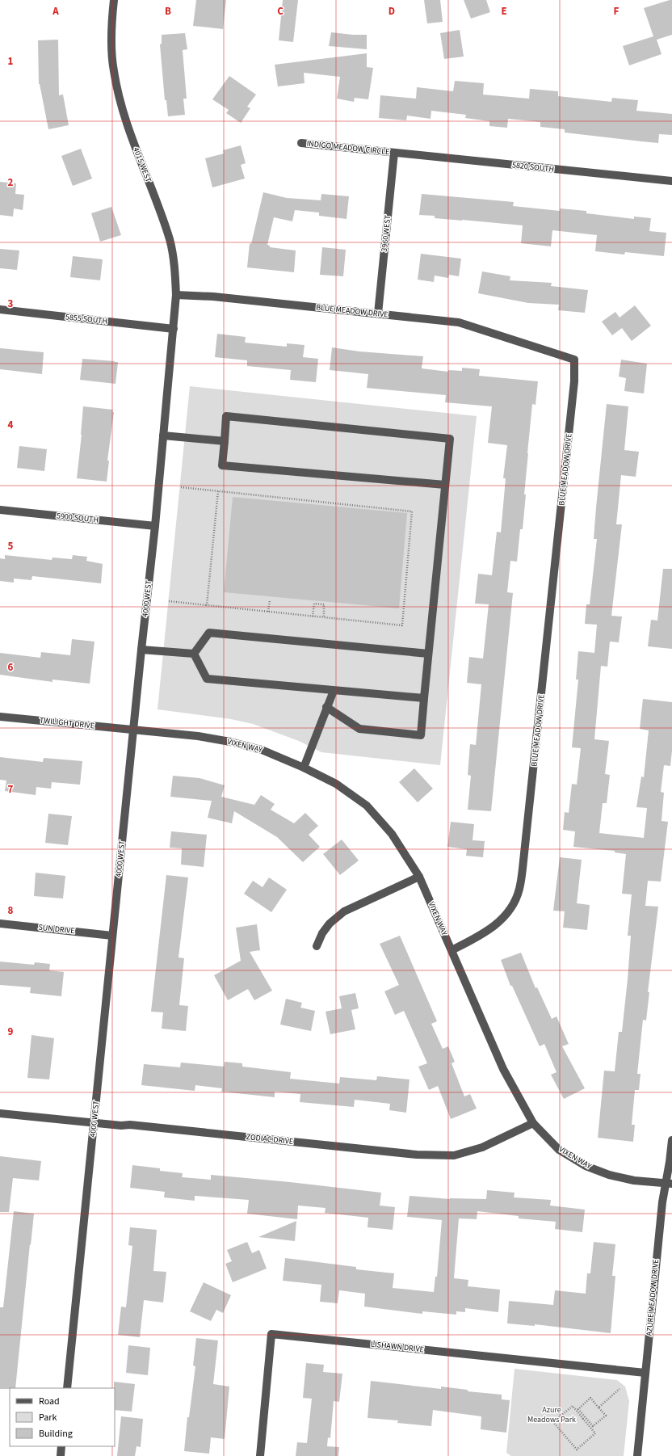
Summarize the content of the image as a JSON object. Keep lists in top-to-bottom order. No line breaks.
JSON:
{"streets":{"street":["INDIGO MEADOW CIRCLE","4015 WEST","5820 SOUTH","3960 WEST","BLUE MEADOW DRIVE","5855 SOUTH","5900 SOUTH","4000 WEST","TWILIGHT DRIVE","VIXEN WAY","SUN DRIVE","ZODIAC DRIVE","AZURE MEADOW DRIVE","LISHAWN DRIVE"]},"crossings":[["INDIGO MEADOW CIRCLE","5820 SOUTH"],["INDIGO MEADOW CIRCLE","3960 WEST"],["4015 WEST","BLUE MEADOW DRIVE"],["4015 WEST","5855 SOUTH"],["4015 WEST","4000 WEST"],["5820 SOUTH","3960 WEST"],["3960 WEST","BLUE MEADOW DRIVE"],["BLUE MEADOW DRIVE","VIXEN WAY"],["5855 SOUTH","4000 WEST"],["5900 SOUTH","4000 WEST"],["4000 WEST","TWILIGHT DRIVE"],["4000 WEST","VIXEN WAY"],["4000 WEST","SUN DRIVE"],["4000 WEST","ZODIAC DRIVE"],["TWILIGHT DRIVE","VIXEN WAY"],["VIXEN WAY","ZODIAC DRIVE"],["VIXEN WAY","AZURE MEADOW DRIVE"],["AZURE MEADOW DRIVE","LISHAWN DRIVE"]],"parks":["Azure Meadows Park"],"legend":["Road","Park","Building"],"grid":{"columns":["A","B","C","D","E","F"],"rows":["1","2","3","4","5","6","7","8","9"]}}
